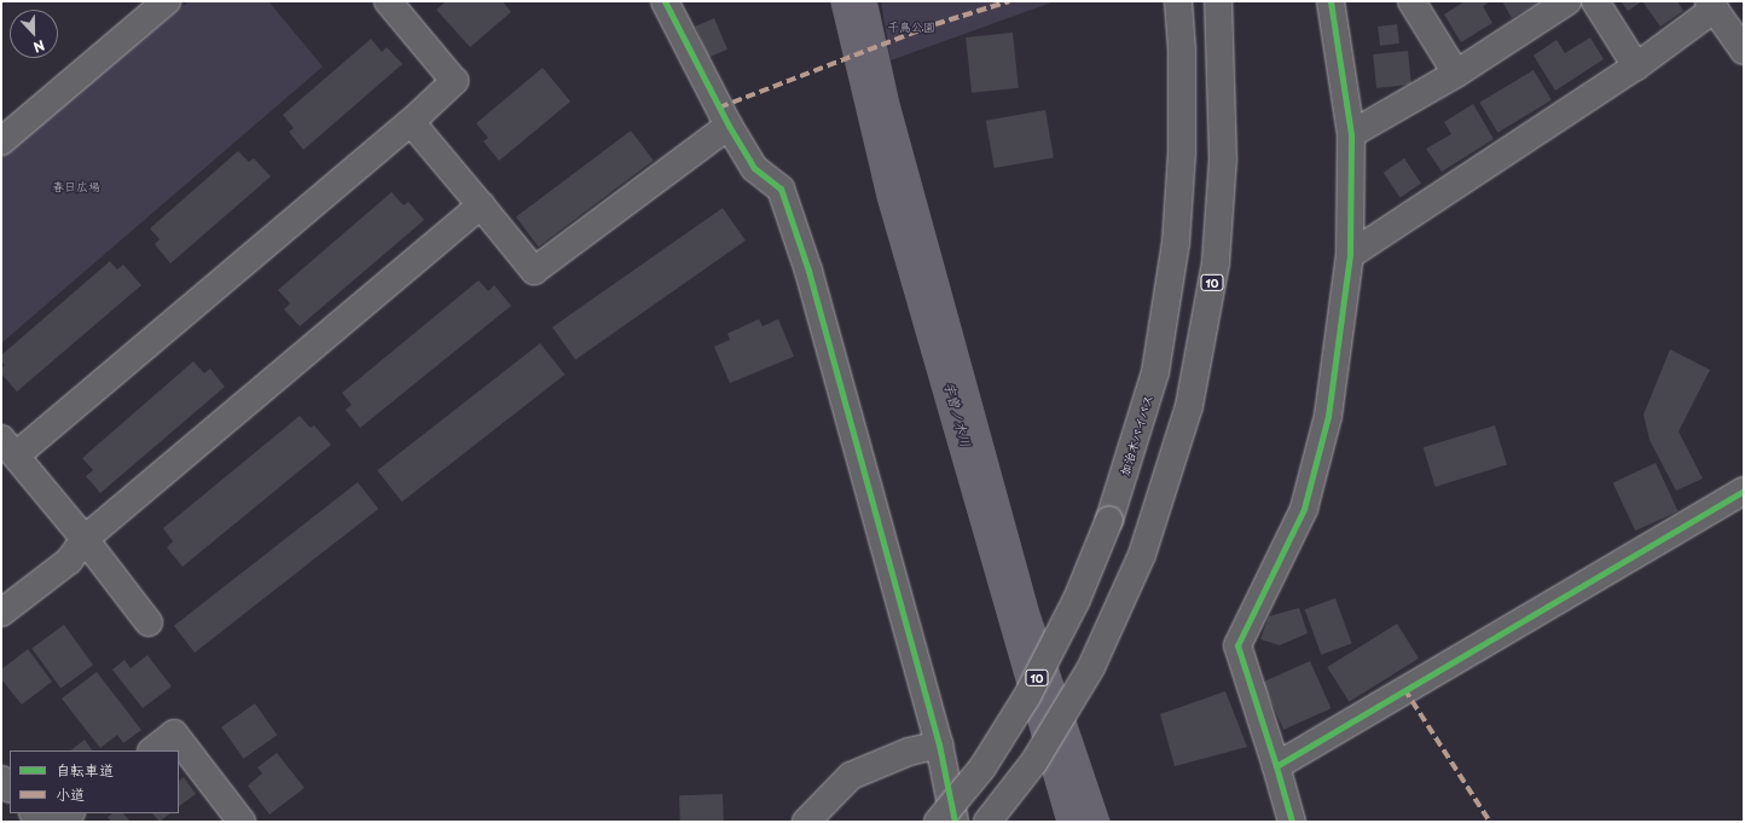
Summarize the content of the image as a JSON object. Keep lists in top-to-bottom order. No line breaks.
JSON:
{"streets":{"main road":["10","加治木バイパス"]},"water":["宇曽ノ木川"],"parks":["千鳥公園","春日広場"],"legend":["自転車道","小道"],"north":"bottom"}
